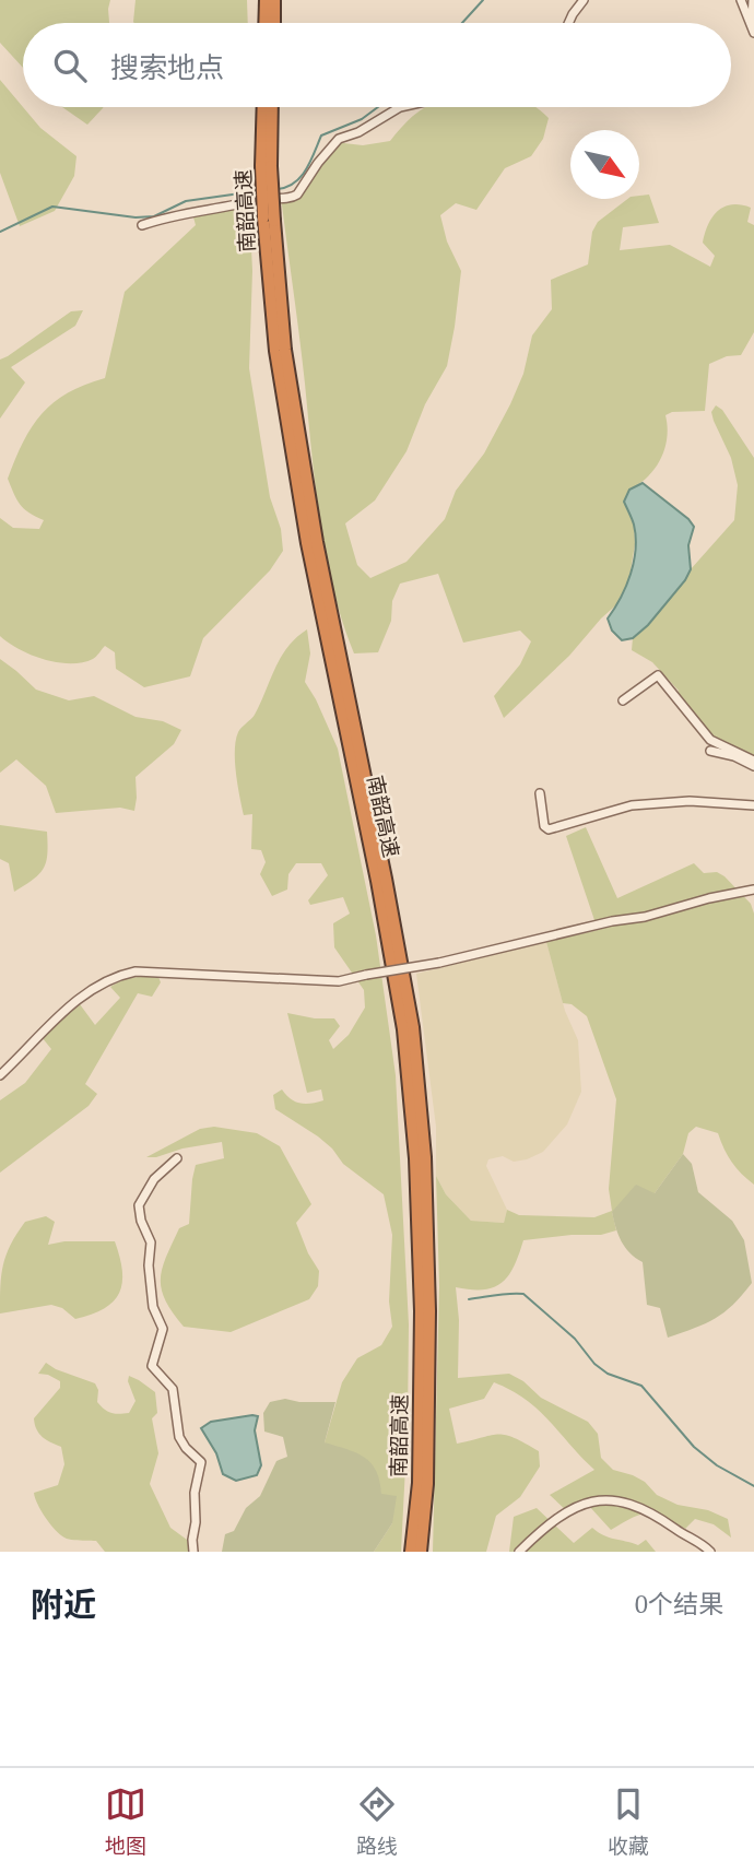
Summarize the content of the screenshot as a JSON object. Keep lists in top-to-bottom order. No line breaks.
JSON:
{"streets":{"highway":["南韶高速"]},"north":"bottom right","page":{"search":"搜索地点","heading":["附近","0个结果"],"nav":["地图","路线","收藏"]}}
